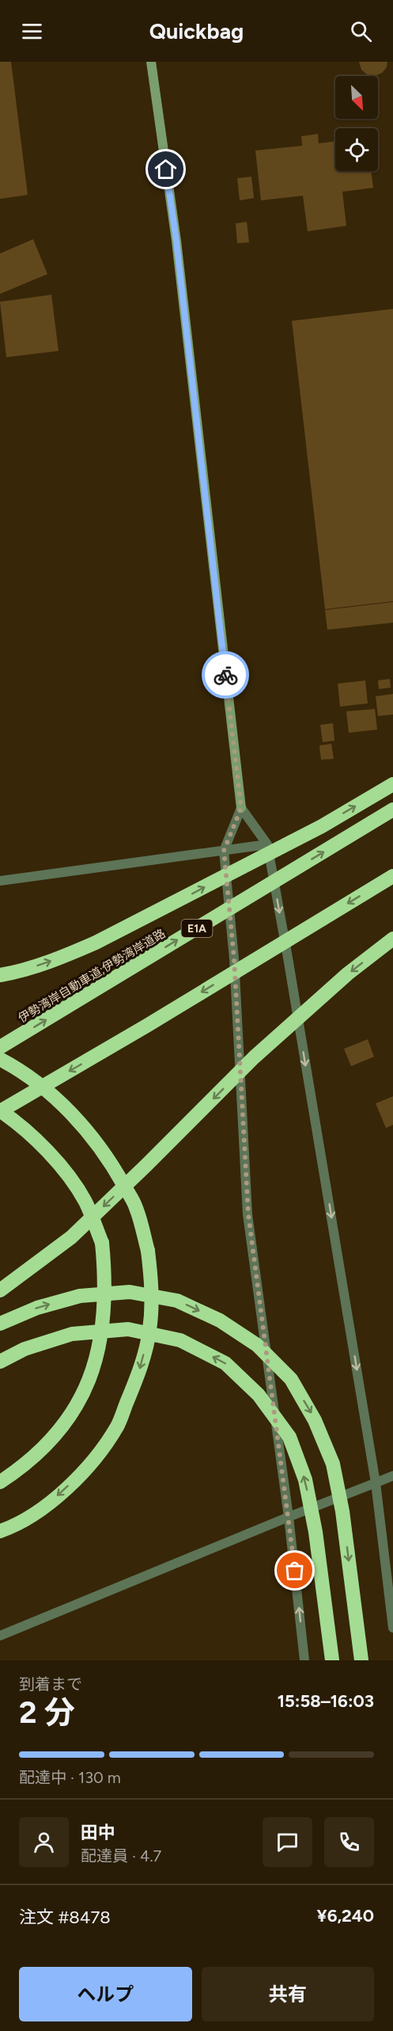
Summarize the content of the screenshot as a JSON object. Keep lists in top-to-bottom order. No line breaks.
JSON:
{"streets":{"highway":["E1A","伊勢湾岸自動車道;伊勢湾岸道路"]},"north":"bottom right","page":{"header":"Quickbag","heading":["2 分","到着まで","15:58–16:03"],"panel":["田中","配達員 · 4.7","注文 #8478","¥6,240"],"bar":"配達中 · 130 m","buttons":["ヘルプ","共有"]}}
